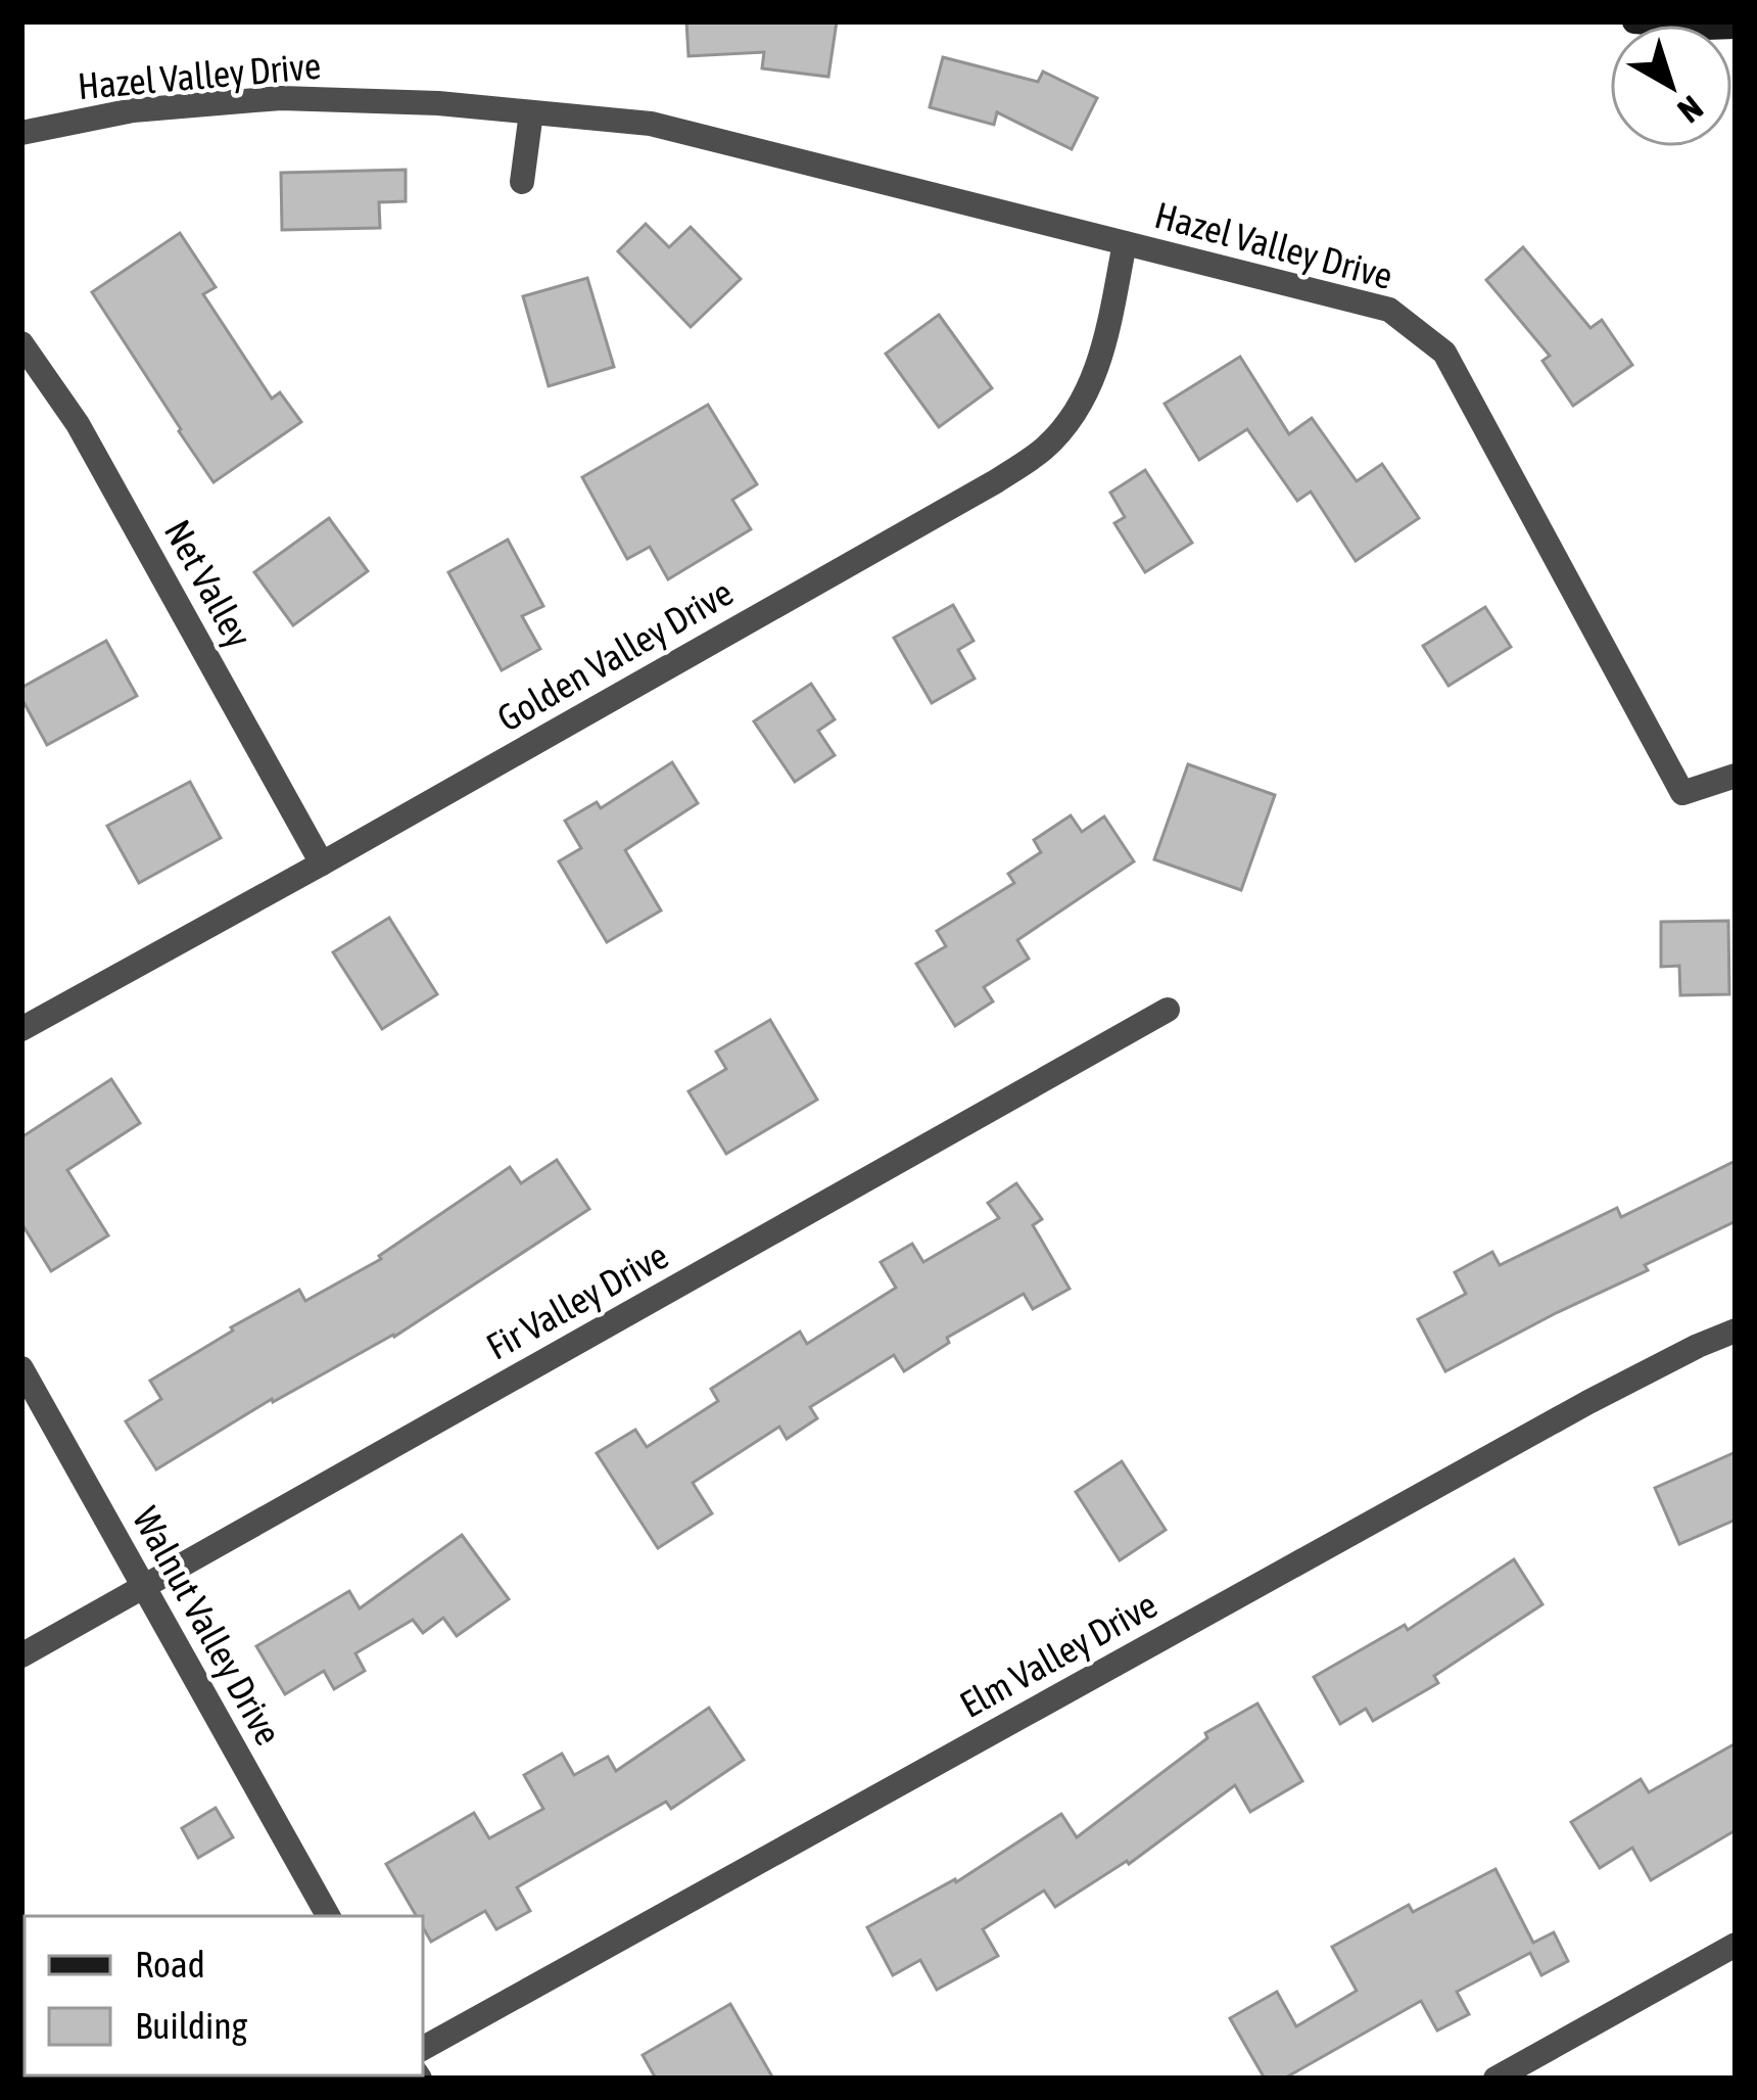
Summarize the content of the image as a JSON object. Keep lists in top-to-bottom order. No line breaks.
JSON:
{"streets":{"street":["Hazel Valley Drive","Net Valley","Golden Valley Drive","Fir Valley Drive","Walnut Valley Drive","Elm Valley Drive"]},"crossings":[["Hazel Valley Drive","Golden Valley Drive"],["Net Valley","Golden Valley Drive"],["Fir Valley Drive","Walnut Valley Drive"]],"legend":["Road","Building"],"north":"bottom right"}
